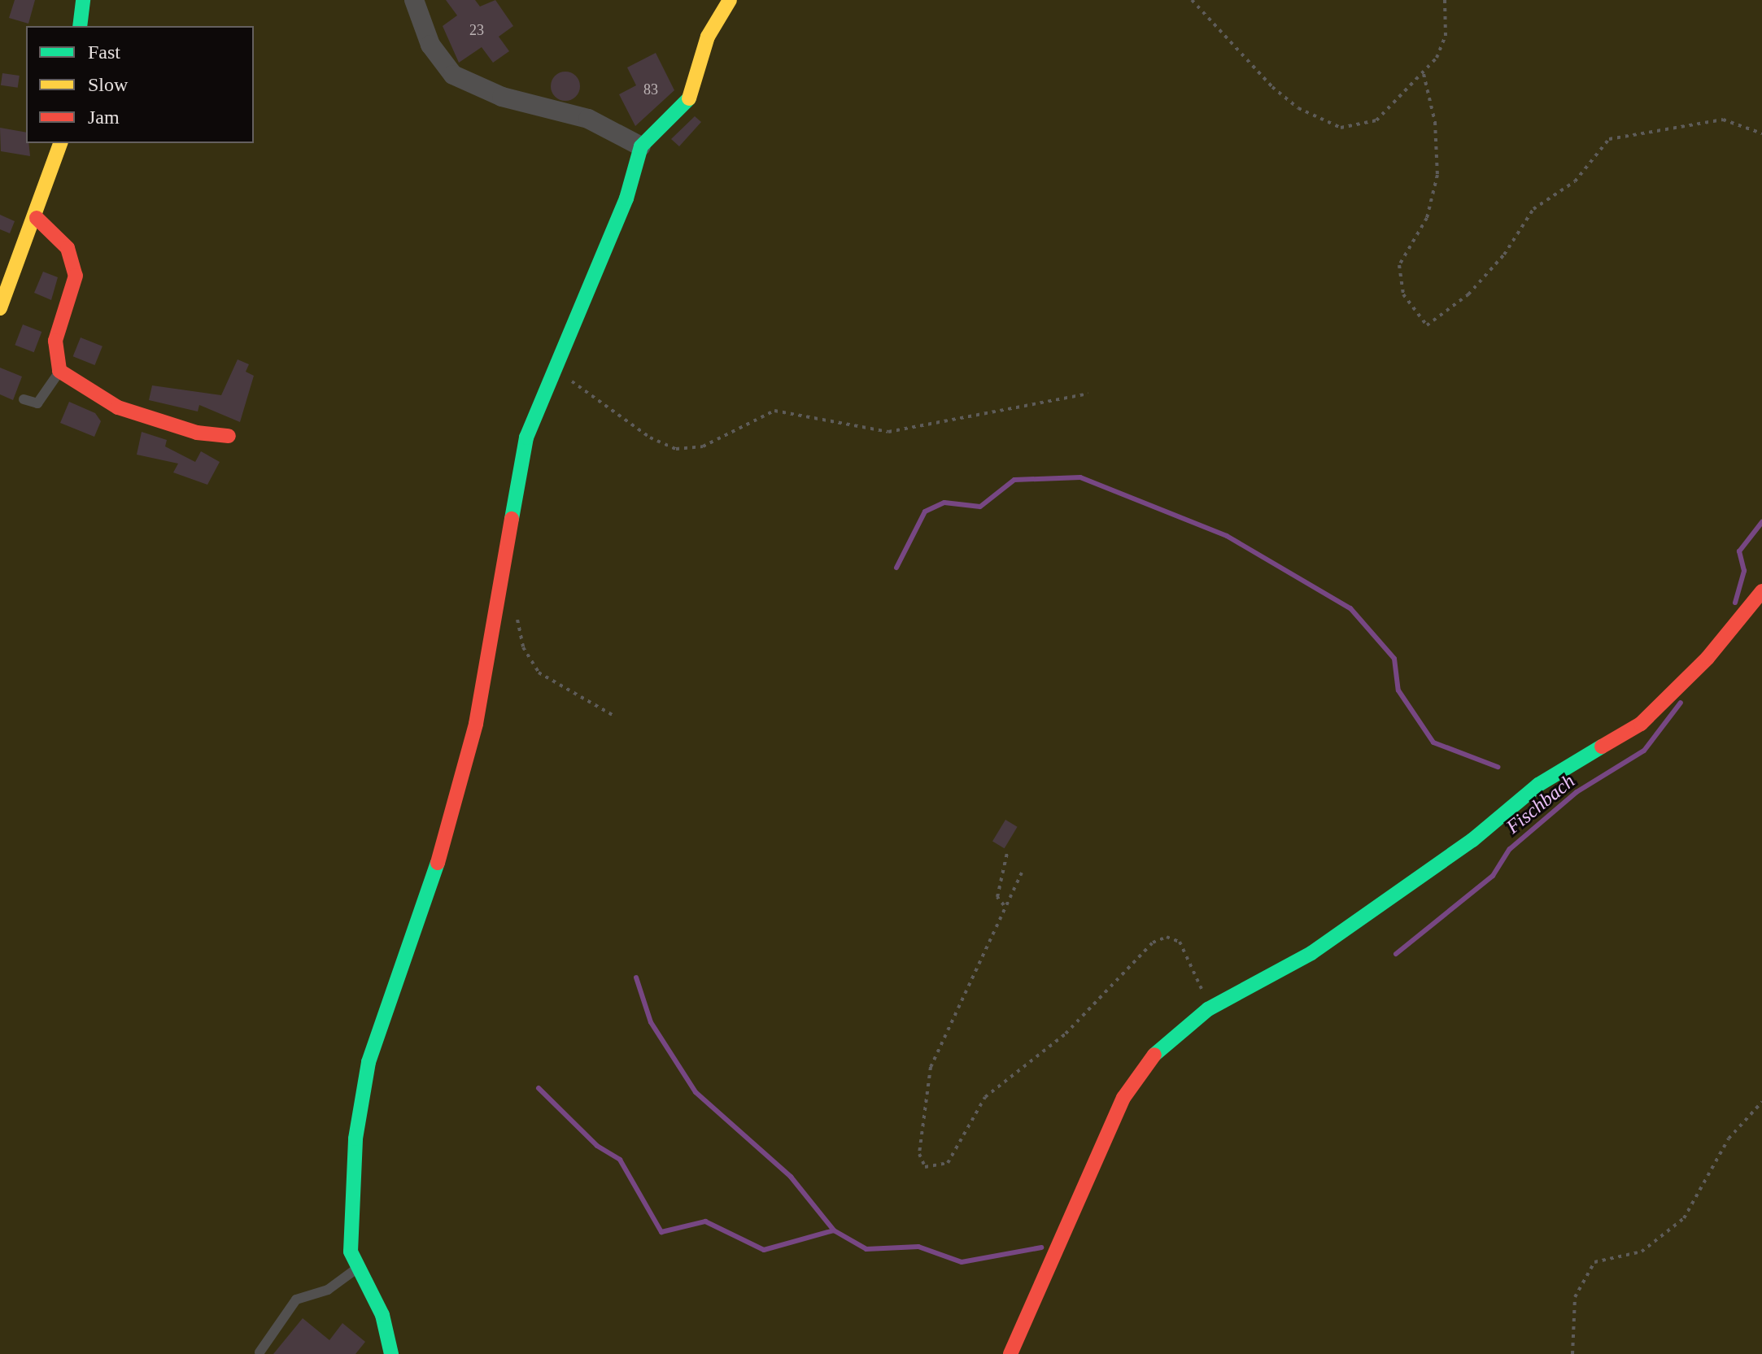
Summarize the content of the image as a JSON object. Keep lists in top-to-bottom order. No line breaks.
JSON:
{"water":["Fischbach"],"house_numbers":["23","83"],"legend":["Fast","Slow","Jam"]}
